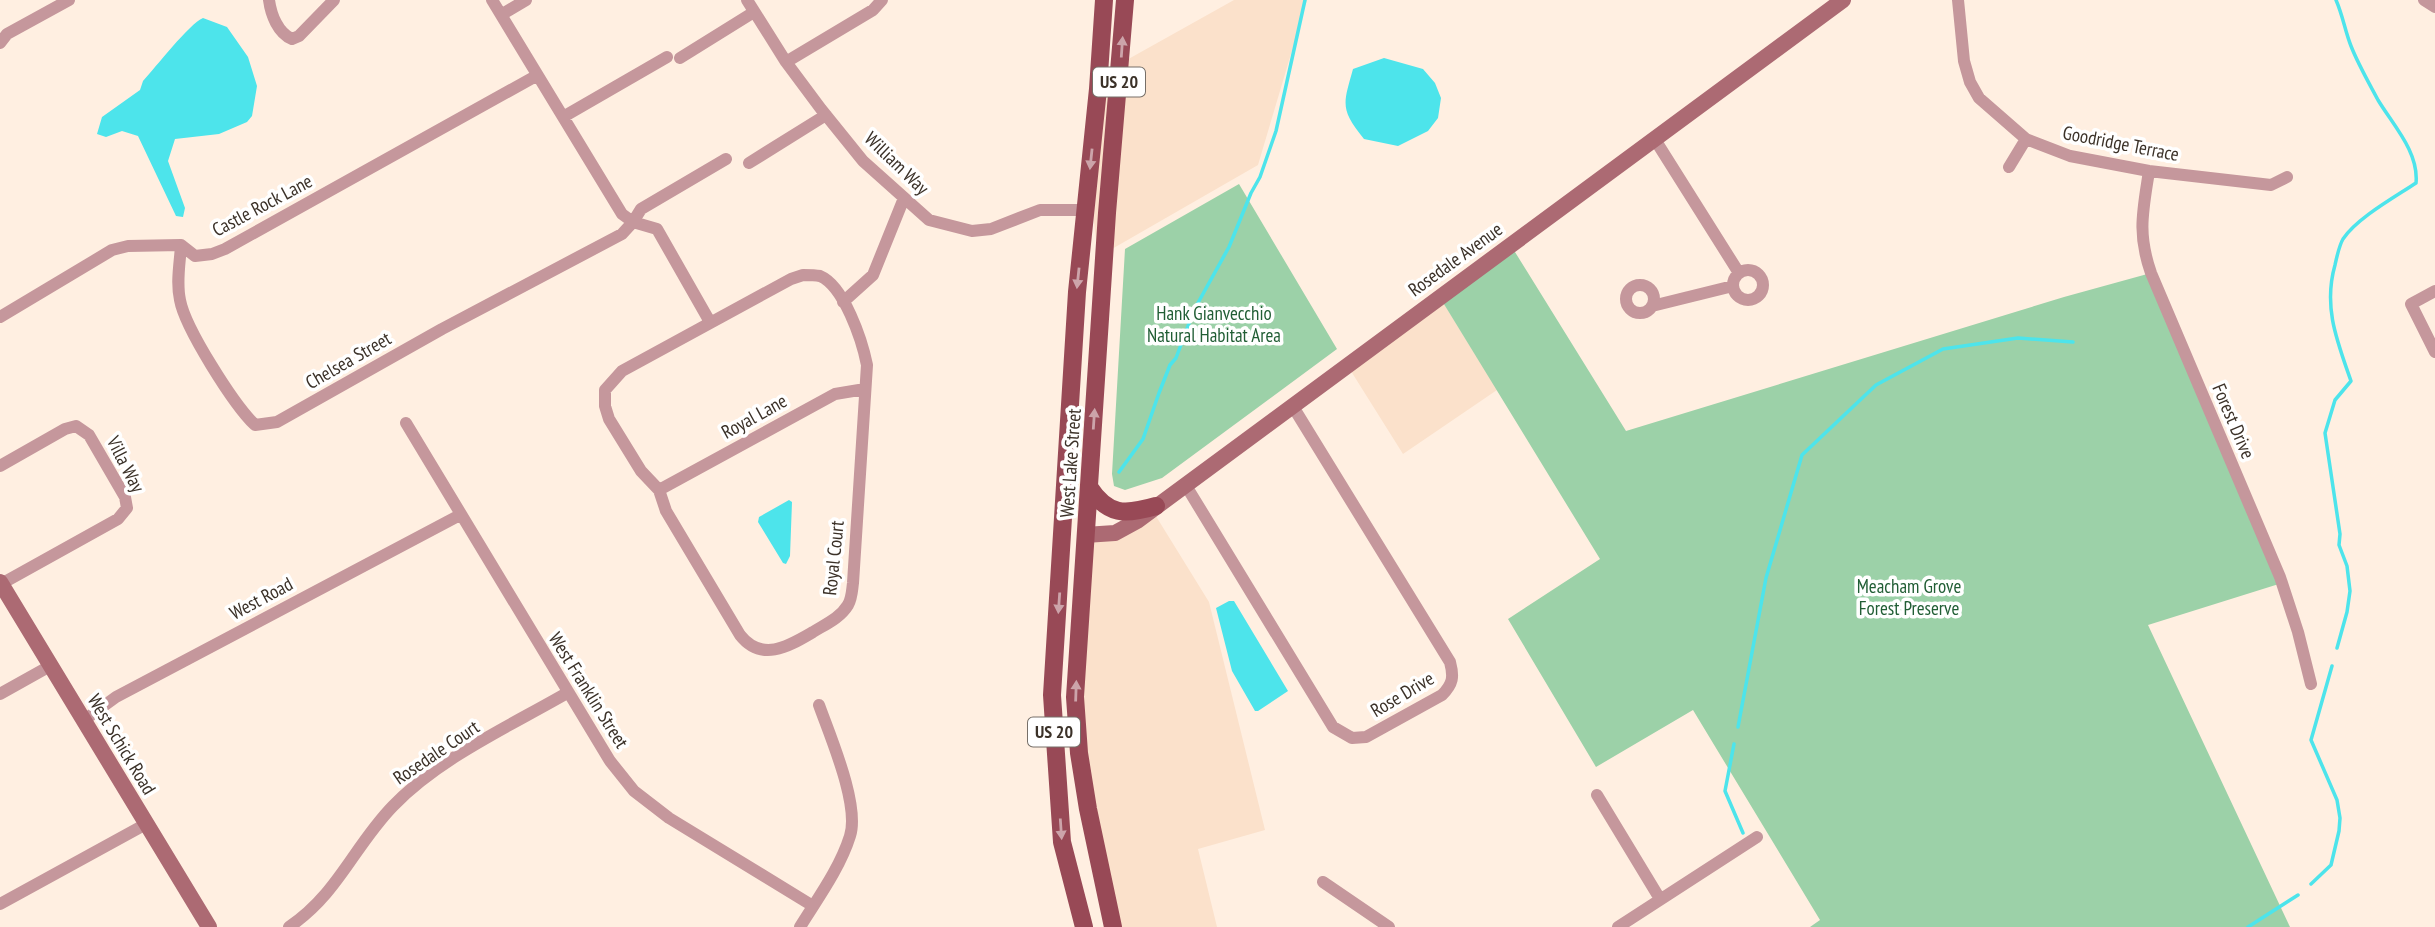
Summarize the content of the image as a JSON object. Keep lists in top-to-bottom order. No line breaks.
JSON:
{"streets":{"main road":["US 20","West Lake Street"],"street":["Goodridge Terrace","William Way","Castle Rock Lane","Rosedale Avenue","Chelsea Street","Royal Lane","Forest Drive","Villa Way","Royal Court","West Road","West Franklin Street","Rose Drive","West Schick Road","Rosedale Court"]},"crossings":[["Goodridge Terrace","Forest Drive"],["William Way","West Lake Street"],["Castle Rock Lane","Chelsea Street"],["Rosedale Avenue","West Lake Street"],["Rosedale Avenue","Rose Drive"],["Royal Lane","Royal Court"],["Villa Way","West Schick Road"],["West Road","West Franklin Street"],["West Road","West Schick Road"],["West Franklin Street","Rosedale Court"]],"parks":["Hank Gianvecchio Natural Habitat Area","Meacham Grove Forest Preserve"]}
